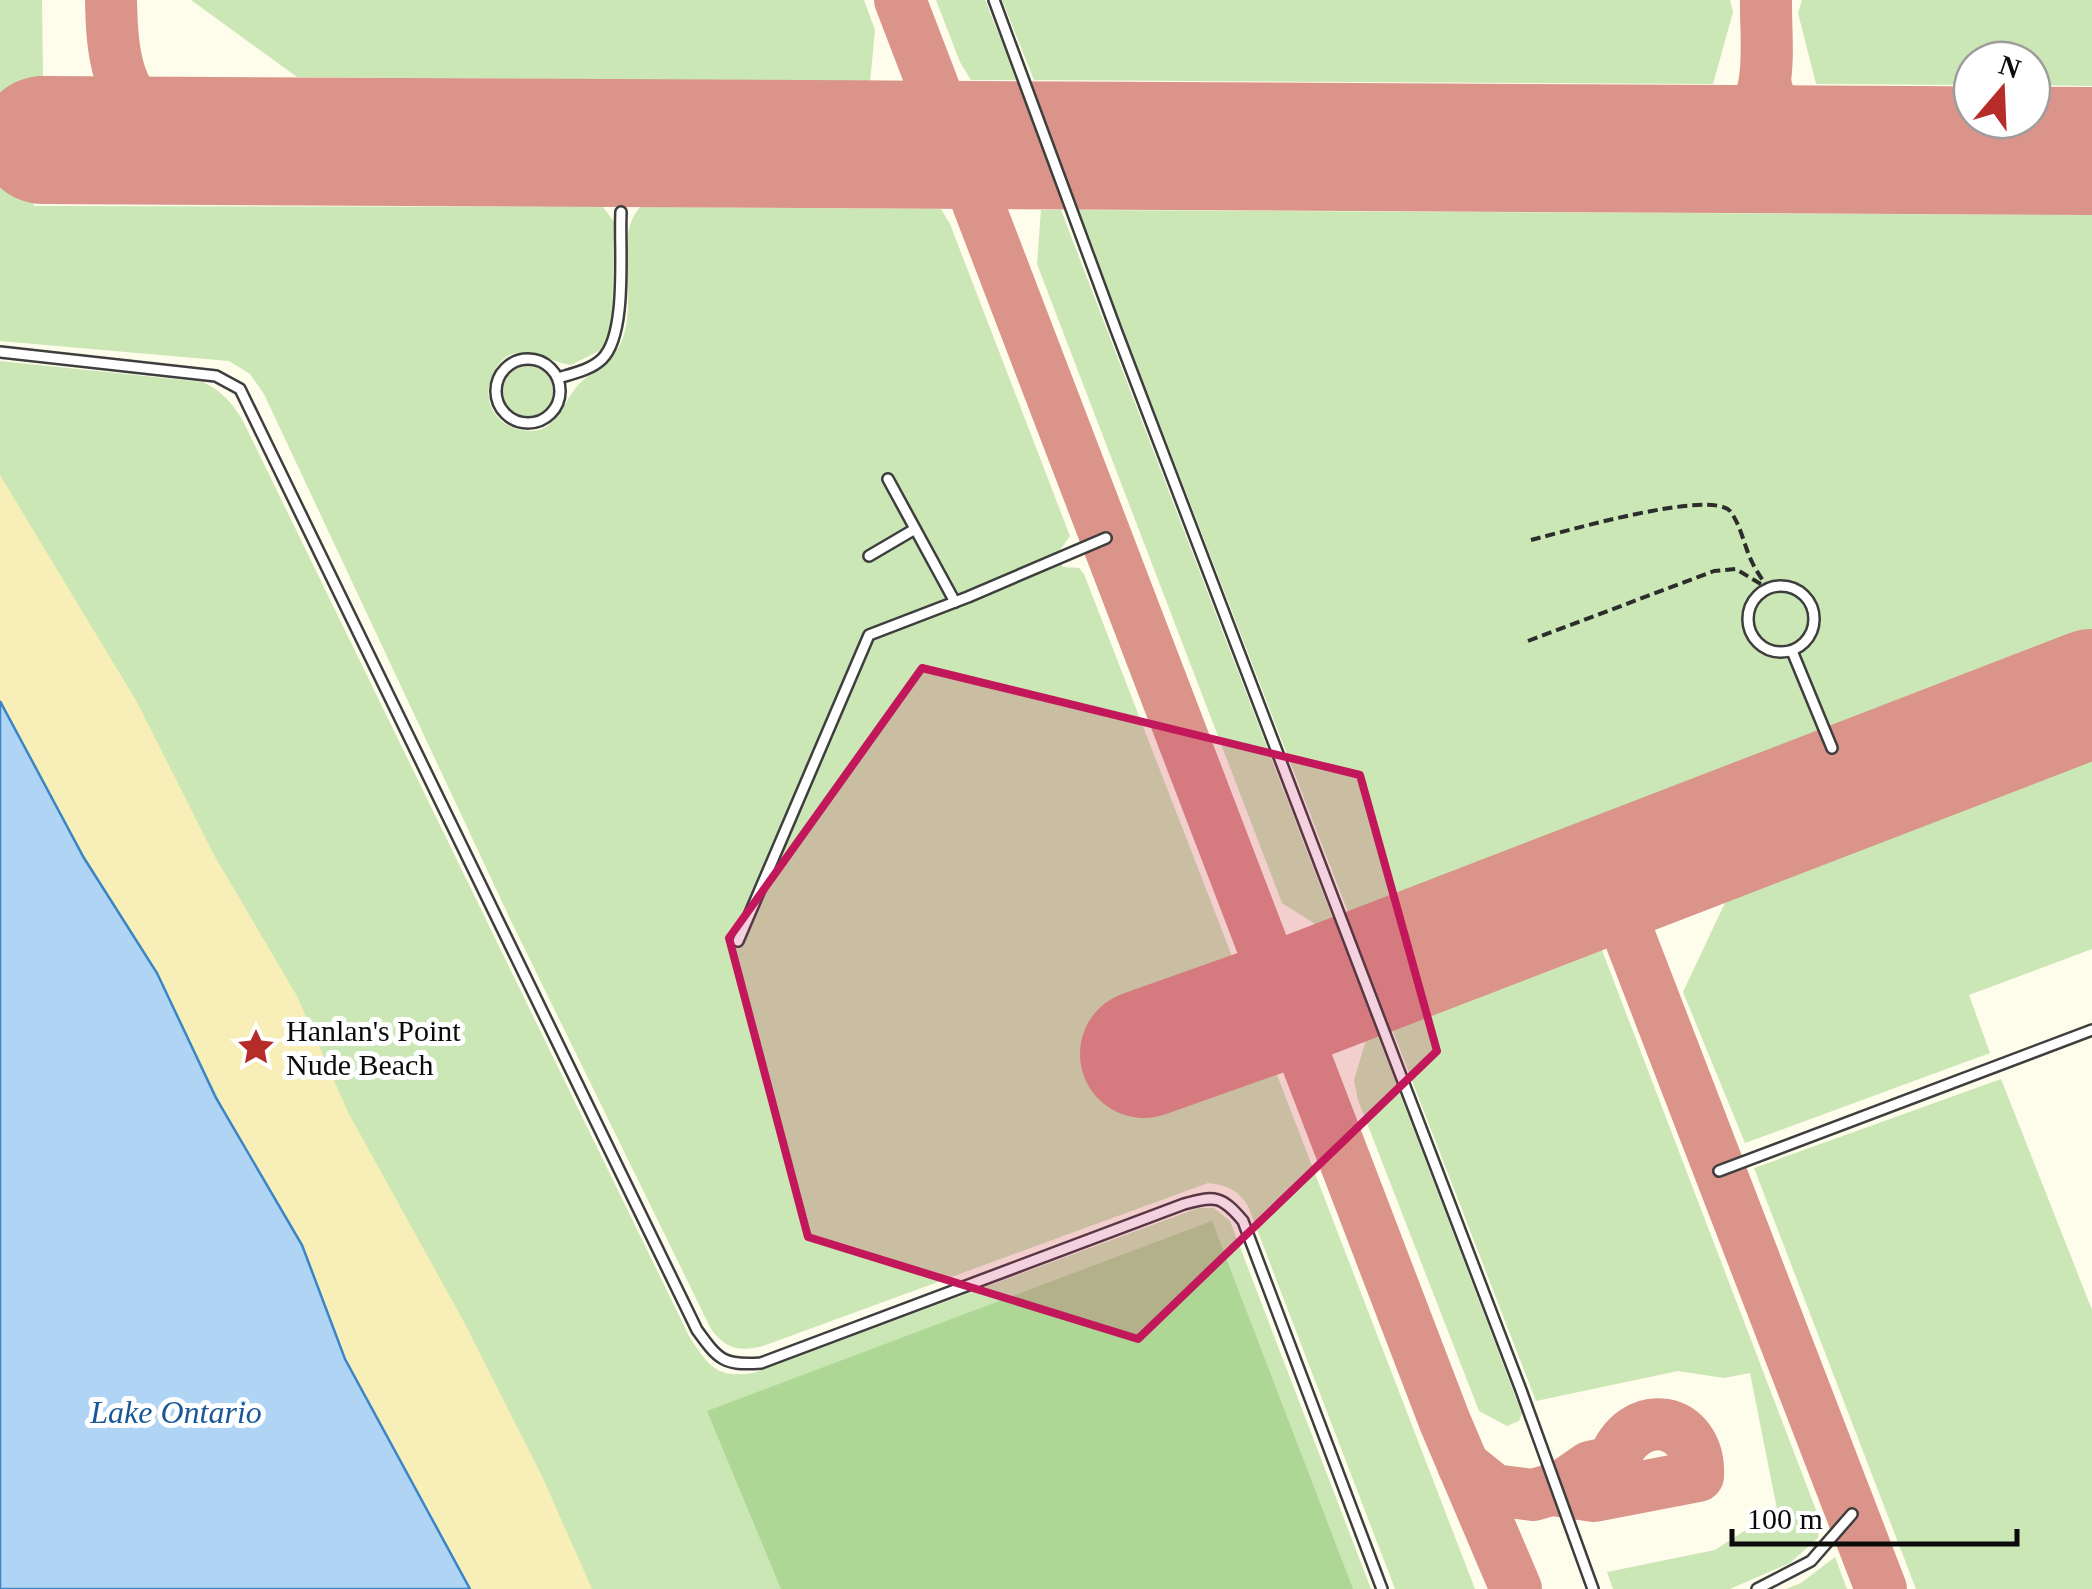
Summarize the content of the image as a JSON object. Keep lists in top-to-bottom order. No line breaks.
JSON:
{"water":["Lake Ontario"],"places":{"place":["Hanlan's Point Nude Beach"]},"scale_bar":"100 m","north":"top"}
